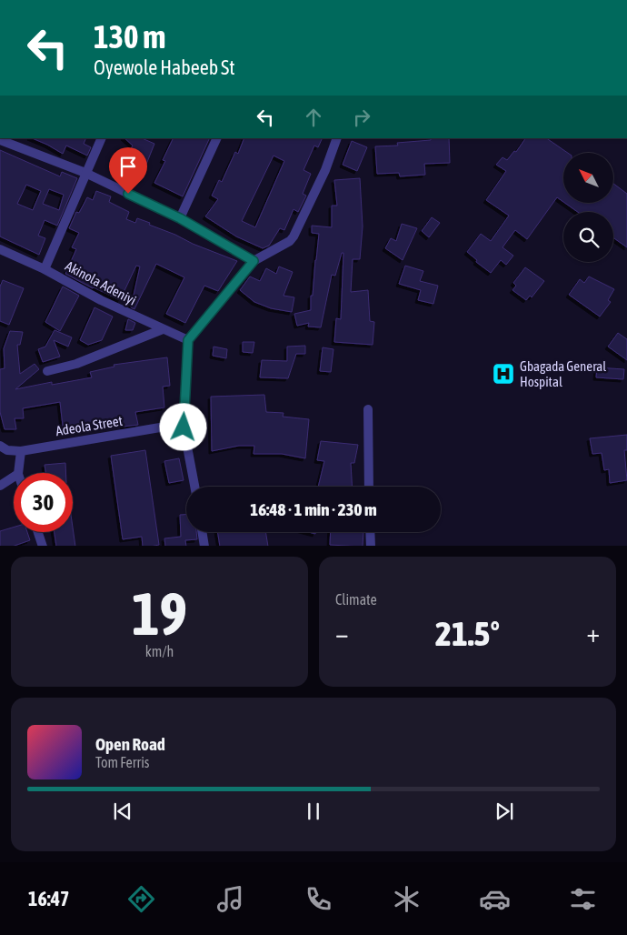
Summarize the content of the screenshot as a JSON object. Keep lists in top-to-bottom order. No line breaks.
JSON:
{"streets":{"street":["Akinola Adeniyi","Adeola Street"]},"places":{"hospital":["Gbagada General Hospital"]},"north":"top left","page":{"turn":["130 m","Oyewole Habeeb St"],"limit":"30","trip":"16:48 · 1 min · 230 m","tile":[["19","km/h"],"Climate"],"heat":["−","21.5°","+"],"song":["Open Road","Tom Ferris"],"tabs":"16:47"}}
